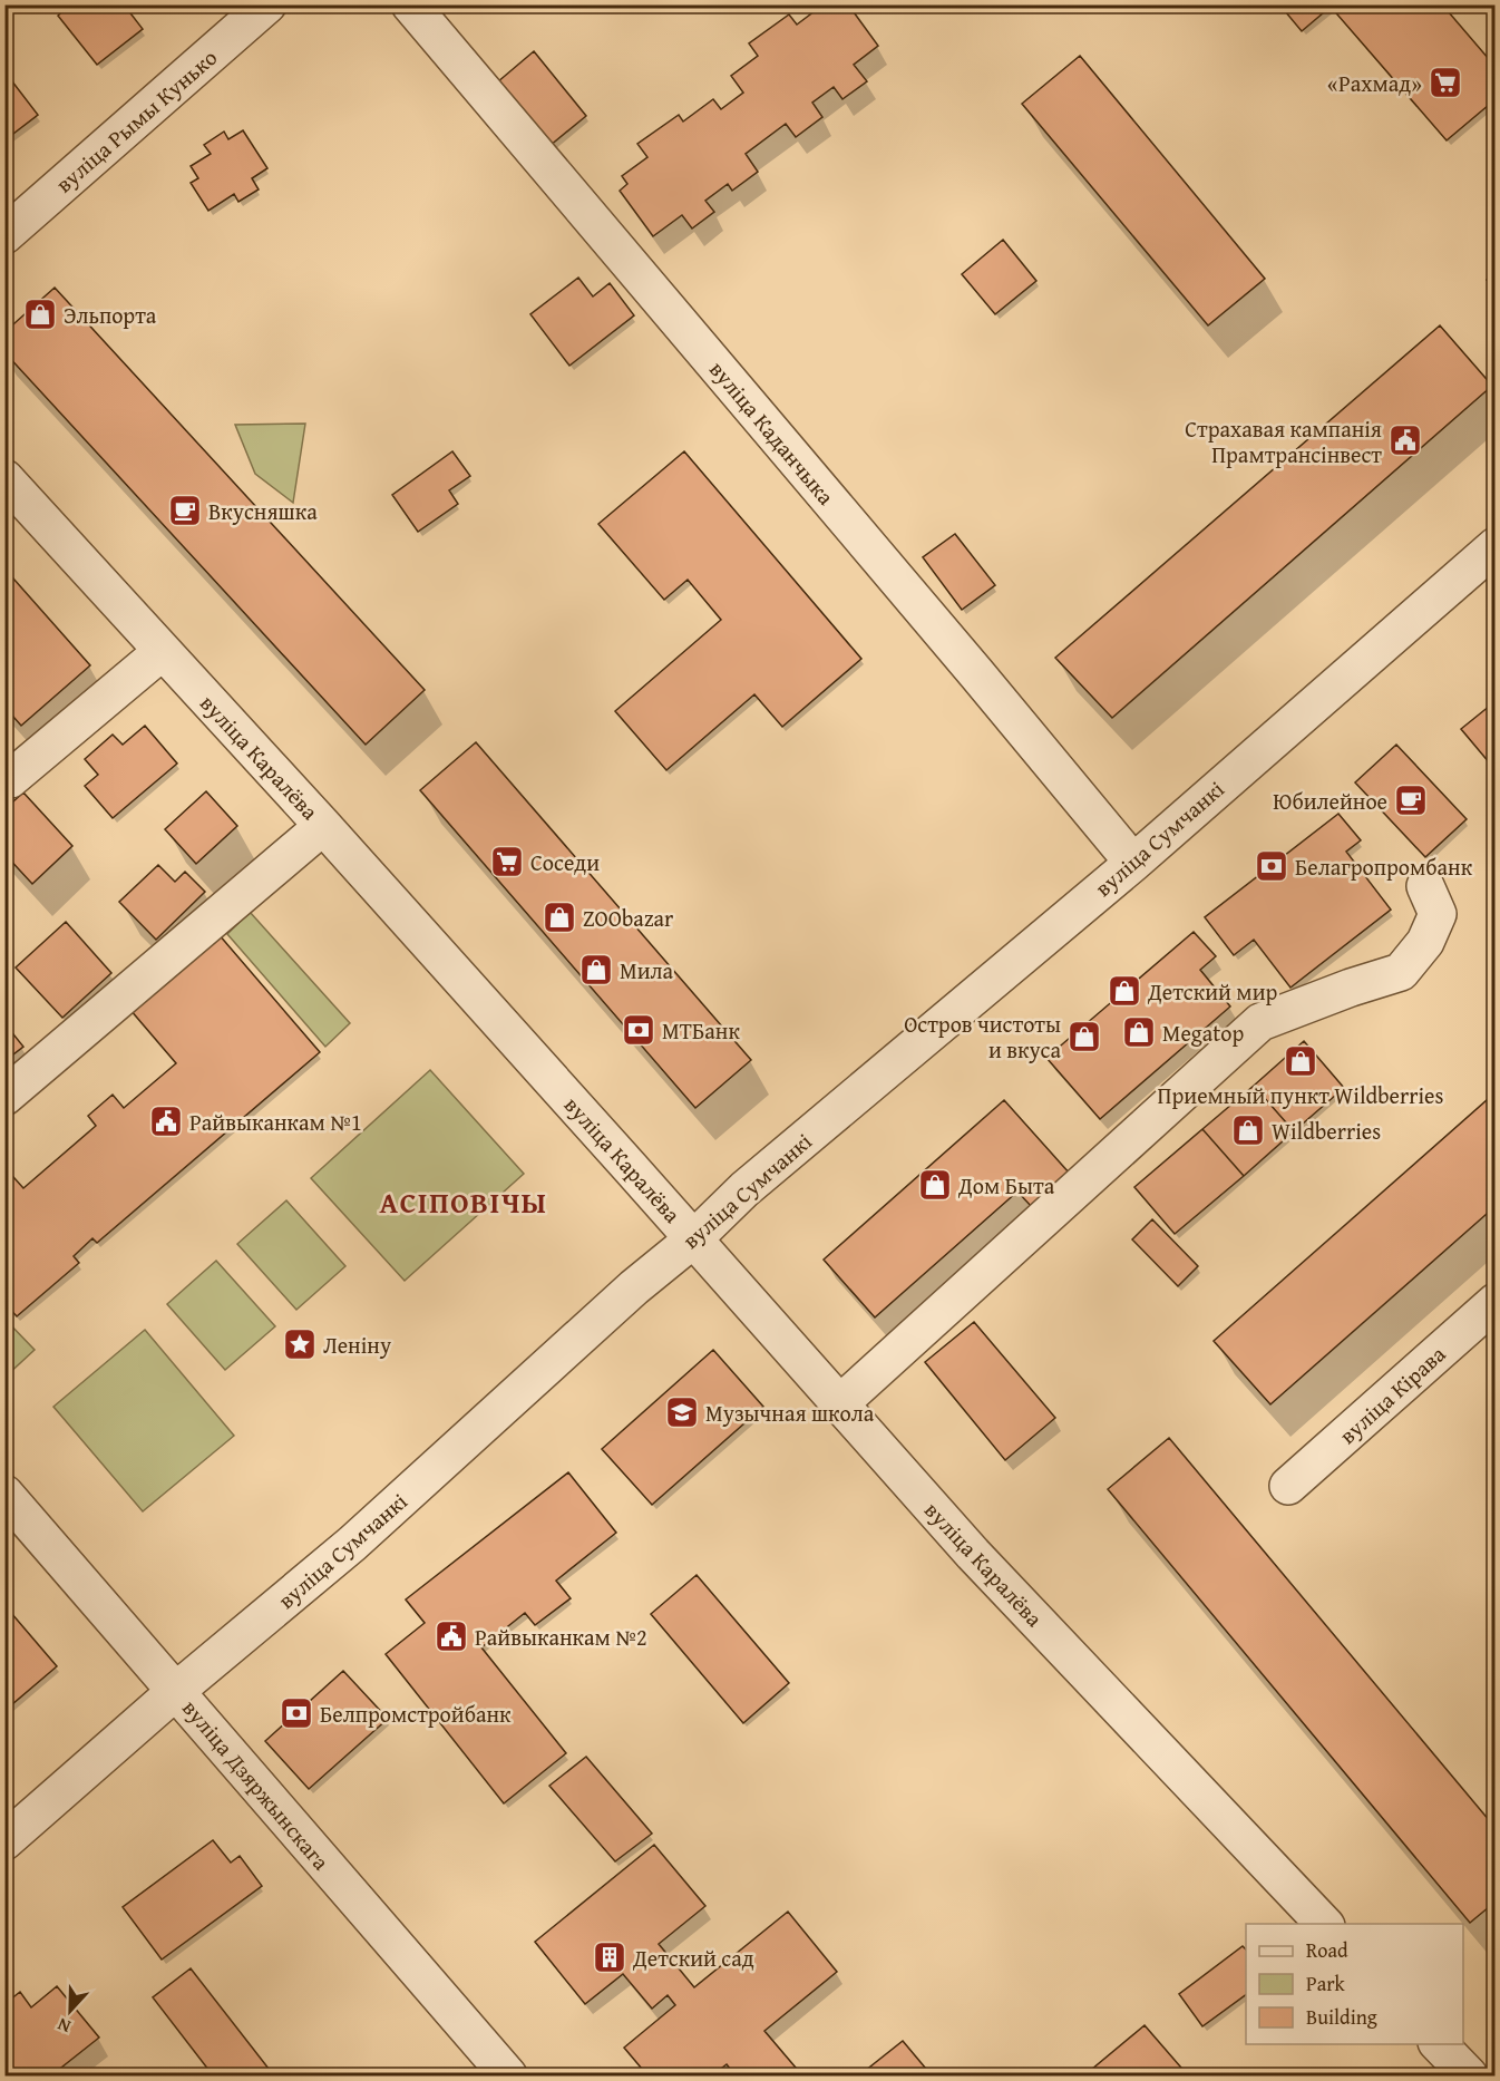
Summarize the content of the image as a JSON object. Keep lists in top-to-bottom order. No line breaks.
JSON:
{"streets":{"street":["вуліца Рымы Кунько","вуліца Каданчыка","вуліца Каралёва","вуліца Сумчанкі","вуліца Кірава","вуліца Дзяржынскага"]},"crossings":[["вуліца Каданчыка","вуліца Сумчанкі"],["вуліца Каралёва","вуліца Сумчанкі"],["вуліца Сумчанкі","вуліца Дзяржынскага"]],"districts":["АСІПОВІЧЫ"],"places":{"supermarket":["«Рахмад»","Соседи"],"shop":["Эльпорта","ZOObazar","Мила","Детский мир","Megatop","Остров чистоты и вкуса","Приемный пункт Wildberries","Wildberries","Дом Быта"],"public building":["Страхавая кампанія Прамтрансінвест","Райвыканкам №1","Райвыканкам №2"],"cafe":["Вкусняшка","Юбилейное"],"bank":["Белагропромбанк","МТБанк","Белпромстройбанк"],"place":["Леніну"],"school or university":["Музычная школа"],"building":["Детский сад"]},"legend":["Road","Park","Building"],"north":"bottom"}
